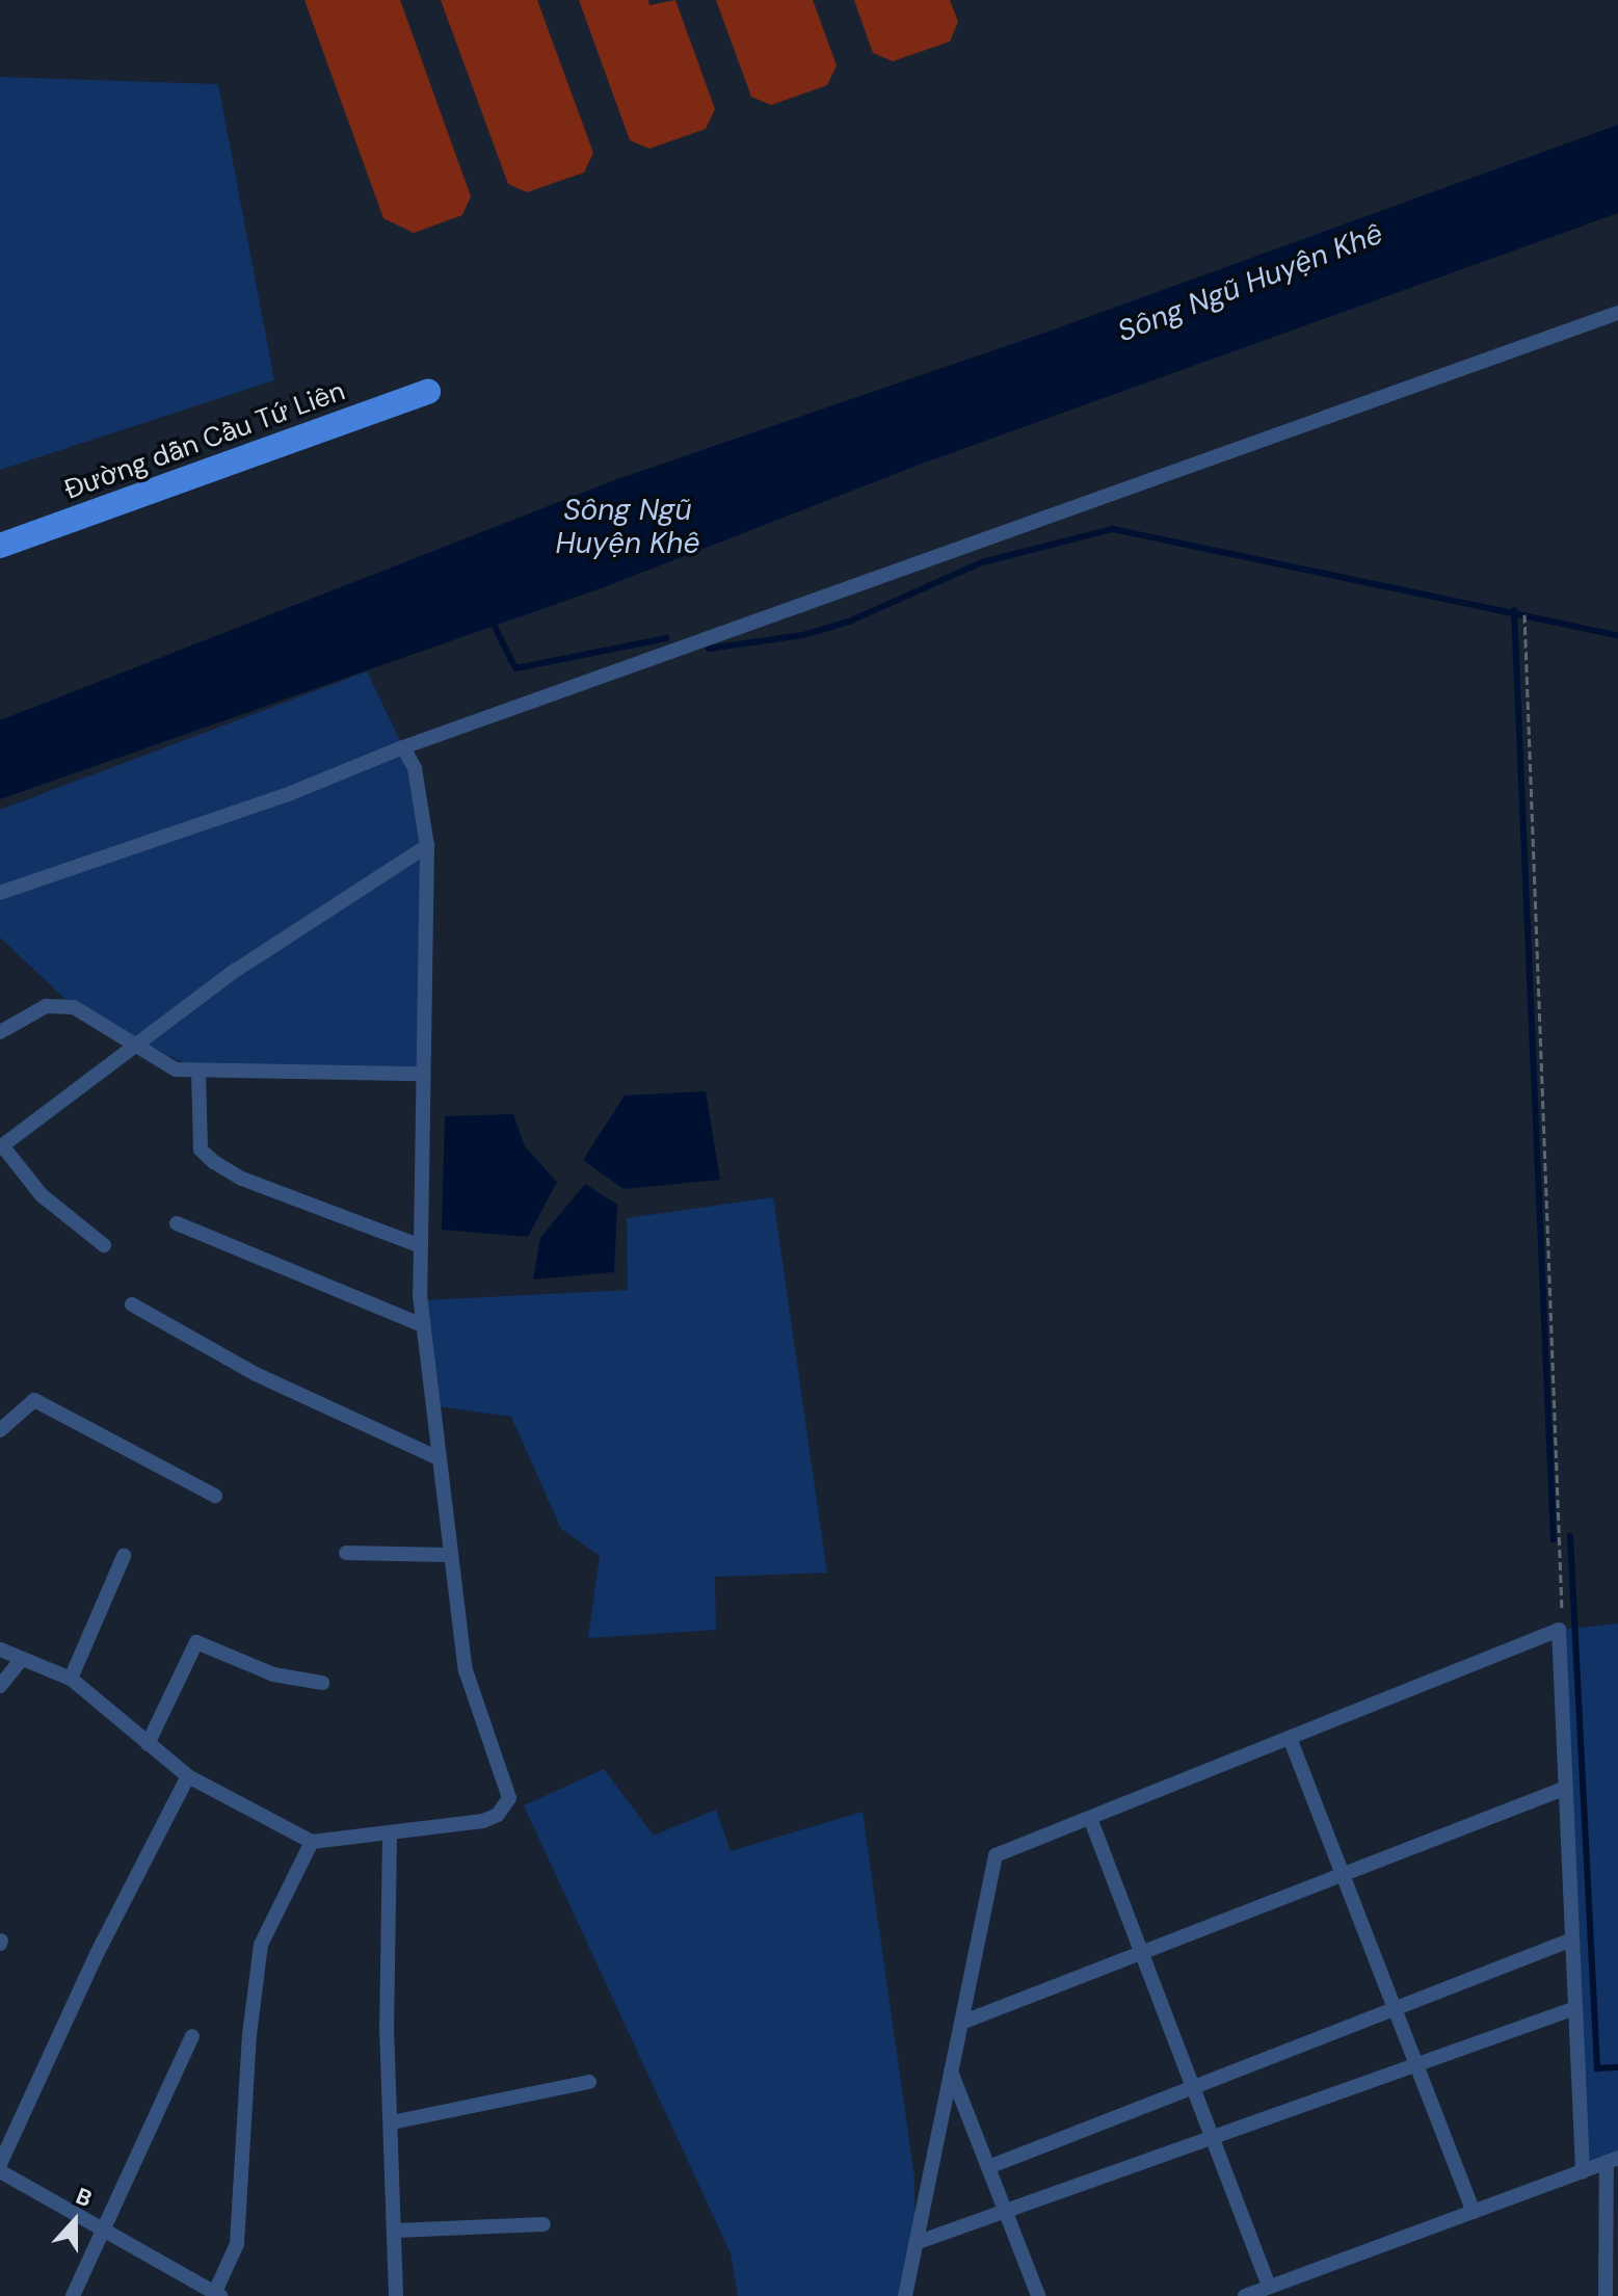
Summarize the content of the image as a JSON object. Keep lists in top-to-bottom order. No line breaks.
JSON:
{"streets":{"main road":["Đường dẫn Cầu Tứ Liên"]},"water":["Sông Ngũ Huyện Khê"],"north":"top"}
